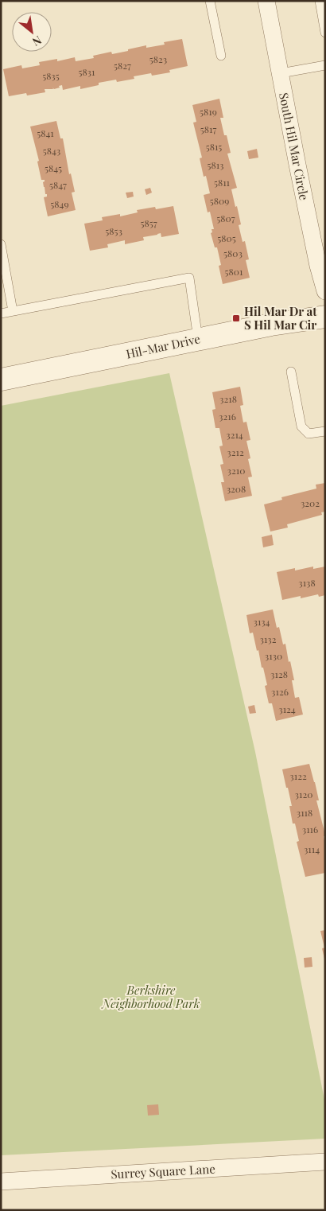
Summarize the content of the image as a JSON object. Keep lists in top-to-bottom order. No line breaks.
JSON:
{"streets":{"street":["South Hil Mar Circle","Hil-Mar Drive","Surrey Square Lane"]},"parks":["Berkshire Neighborhood Park"],"places":{"transit":["Hil Mar Dr at S Hil Mar Cir"]},"house_numbers":["5823","5827","5831","5835","5819","5817","5841","5815","5843","5813","5845","5811","5847","5809","5849","5807","5857","5853","5805","5803","5801","3218","3216","3214","3212","3210","3208","3202","3138","3134","3132","3130","3128","3126","3124","3122","3120","3118","3116","3114"],"north":"bottom right"}
